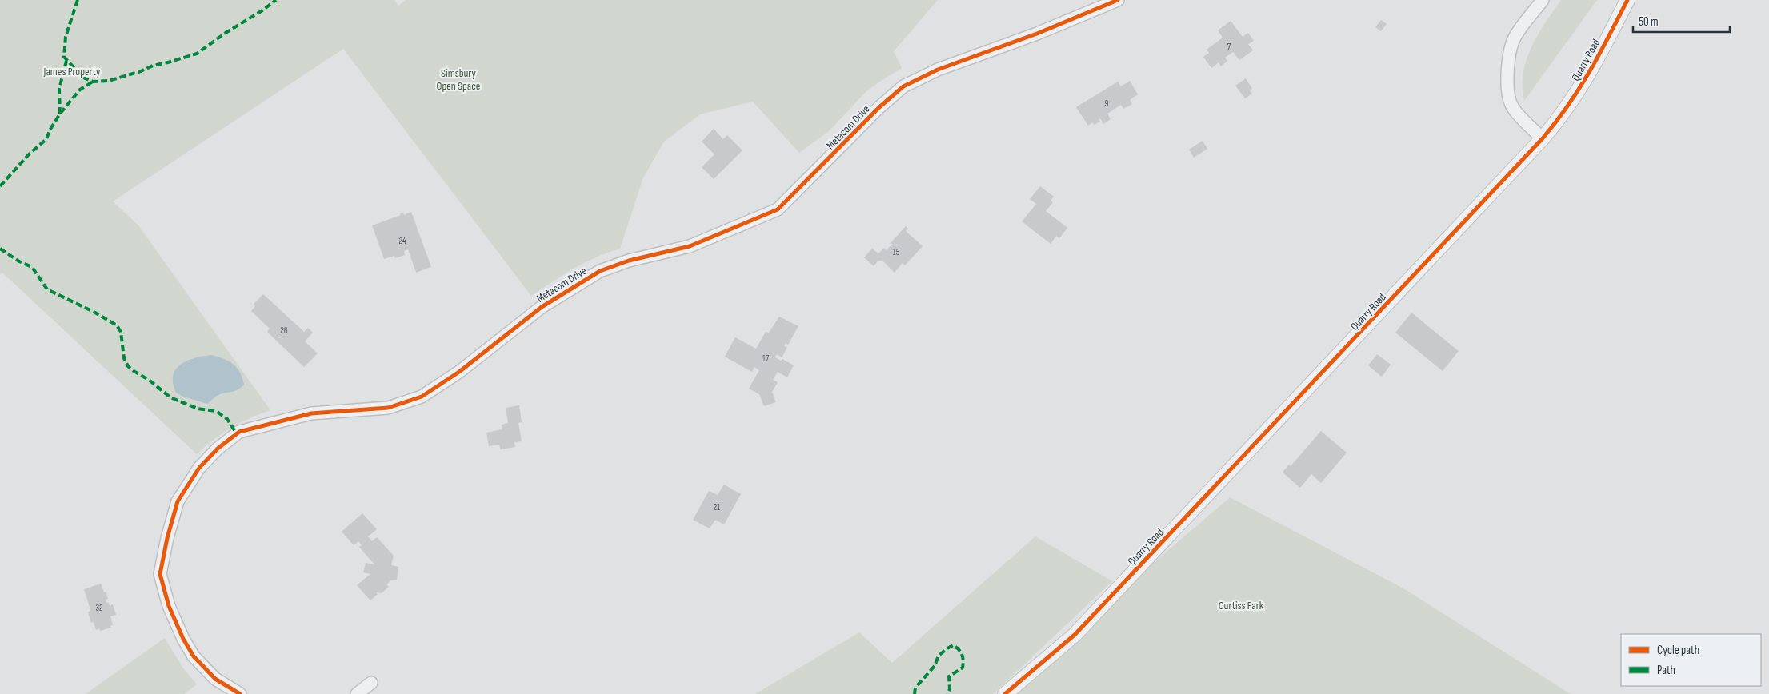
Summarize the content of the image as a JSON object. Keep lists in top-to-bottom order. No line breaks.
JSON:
{"streets":{"street":["Quarry Road","Metacom Drive"]},"parks":["James Property","Simsbury Open Space","Curtiss Park"],"house_numbers":["7","9","24","15","26","17","21","32"],"legend":["Cycle path","Path"],"scale_bar":"50 m"}
